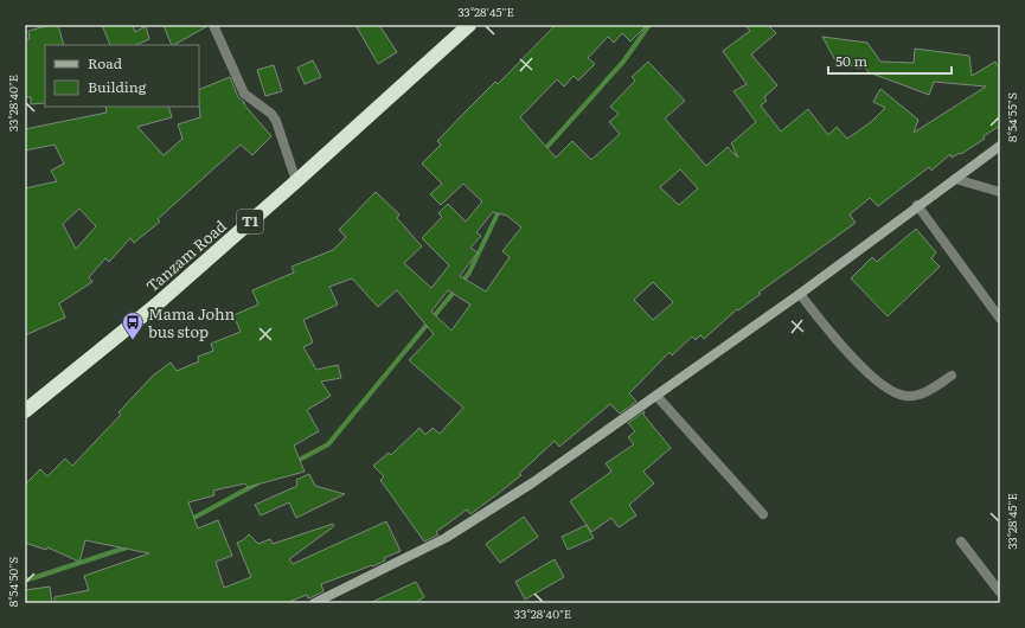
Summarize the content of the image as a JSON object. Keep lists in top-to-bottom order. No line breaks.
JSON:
{"streets":{"highway":["T1","Tanzam Road"]},"places":{"bus stop":["Mama John bus stop"]},"legend":["Road","Building"],"scale_bar":"50 m","coordinates":["33°28'45\"E","33°28'40\"E","8°54'55\"S","8°54'50\"S"]}
